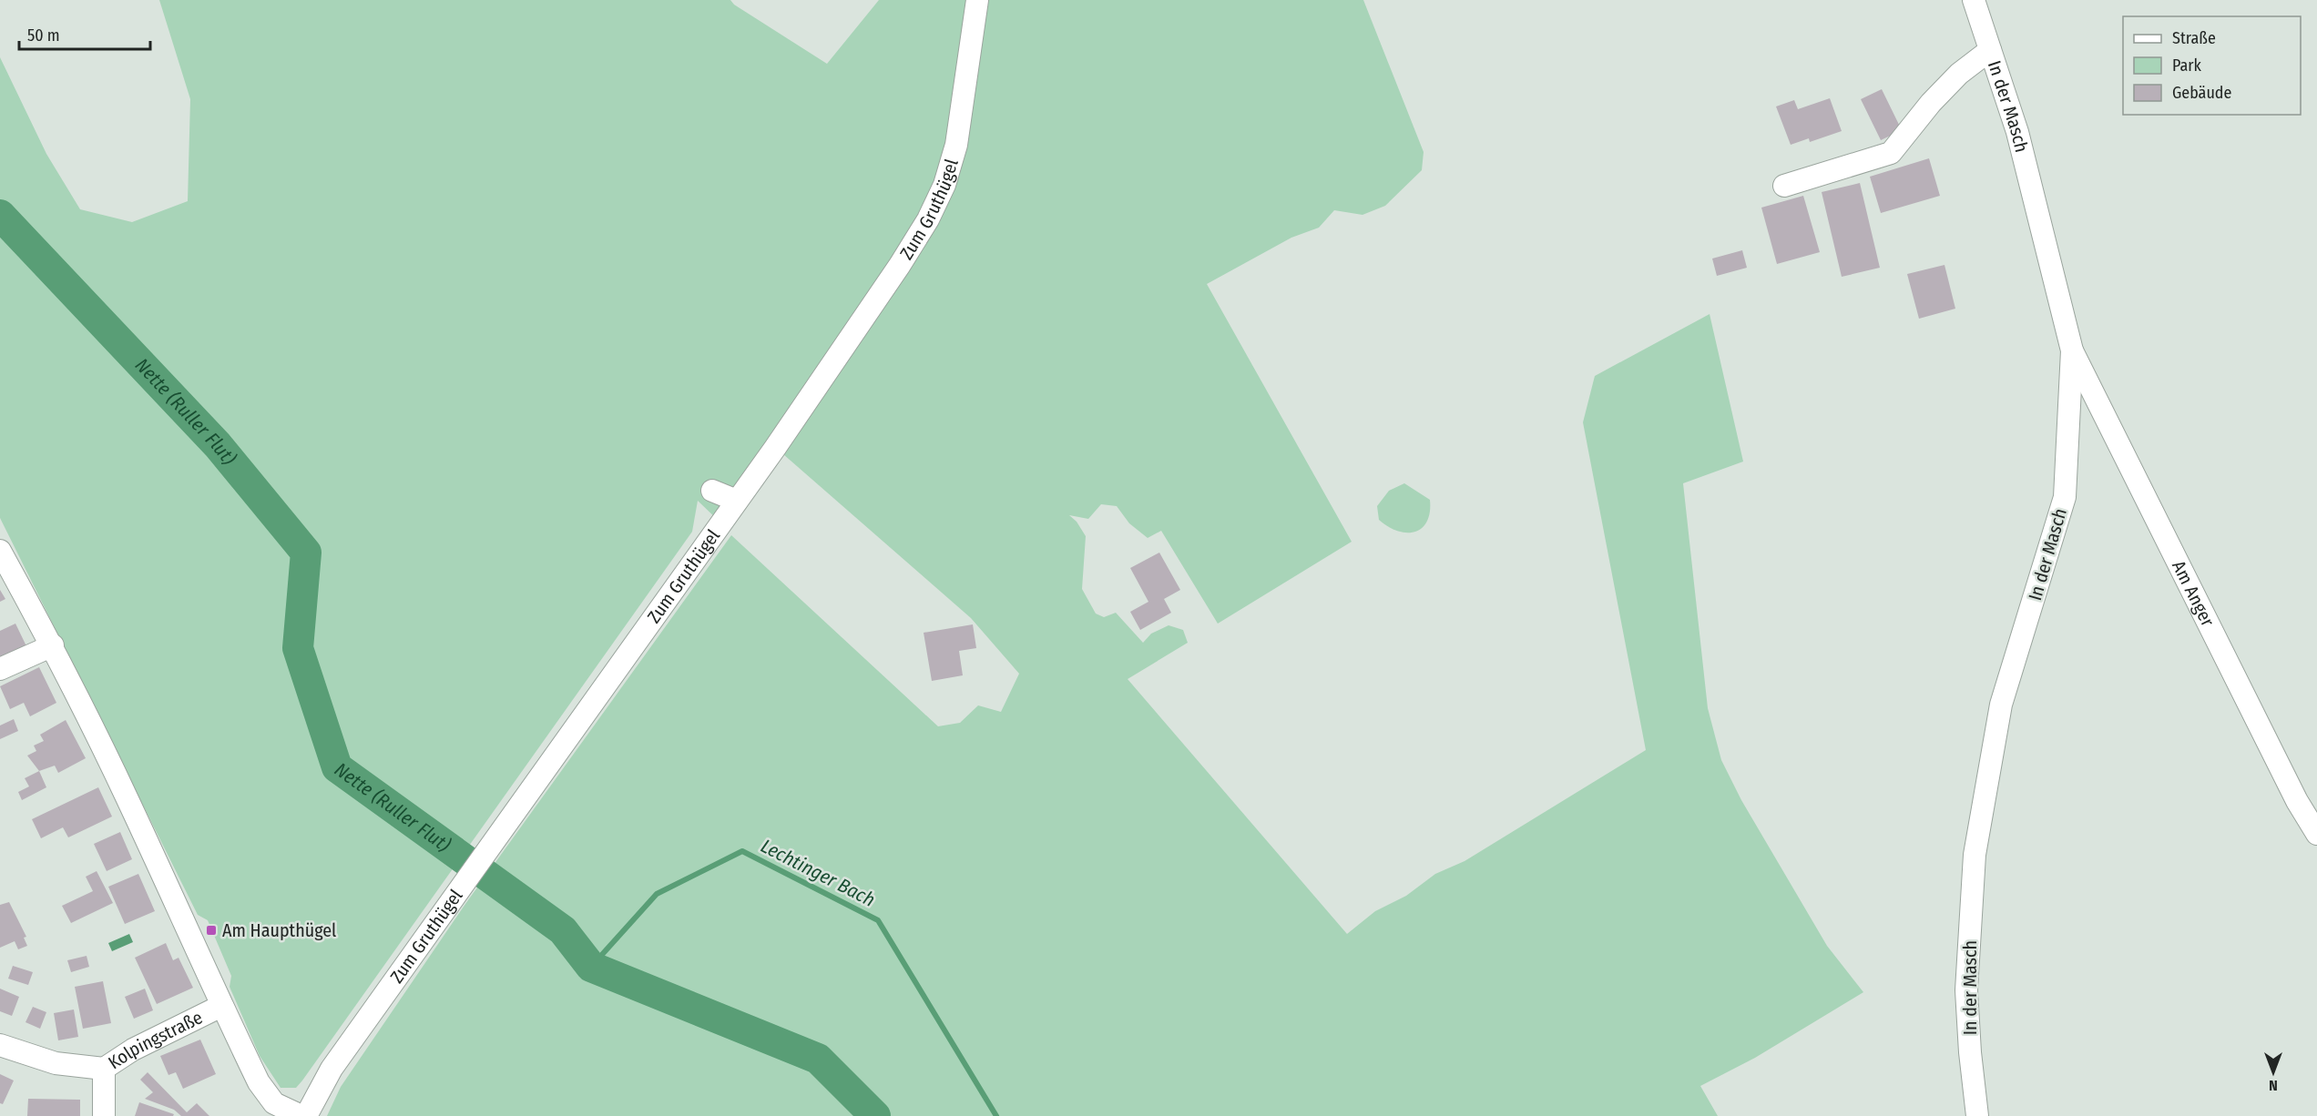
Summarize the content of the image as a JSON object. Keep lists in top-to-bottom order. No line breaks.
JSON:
{"streets":{"street":["In der Masch","Zum Gruthügel","Am Anger","Kolpingstraße"]},"crossings":[["In der Masch","Am Anger"]],"water":["Nette (Ruller Flut)","Lechtinger Bach"],"places":{"transit":["Am Haupthügel"]},"legend":["Straße","Park","Gebäude"],"scale_bar":"50 m","north":"bottom"}
